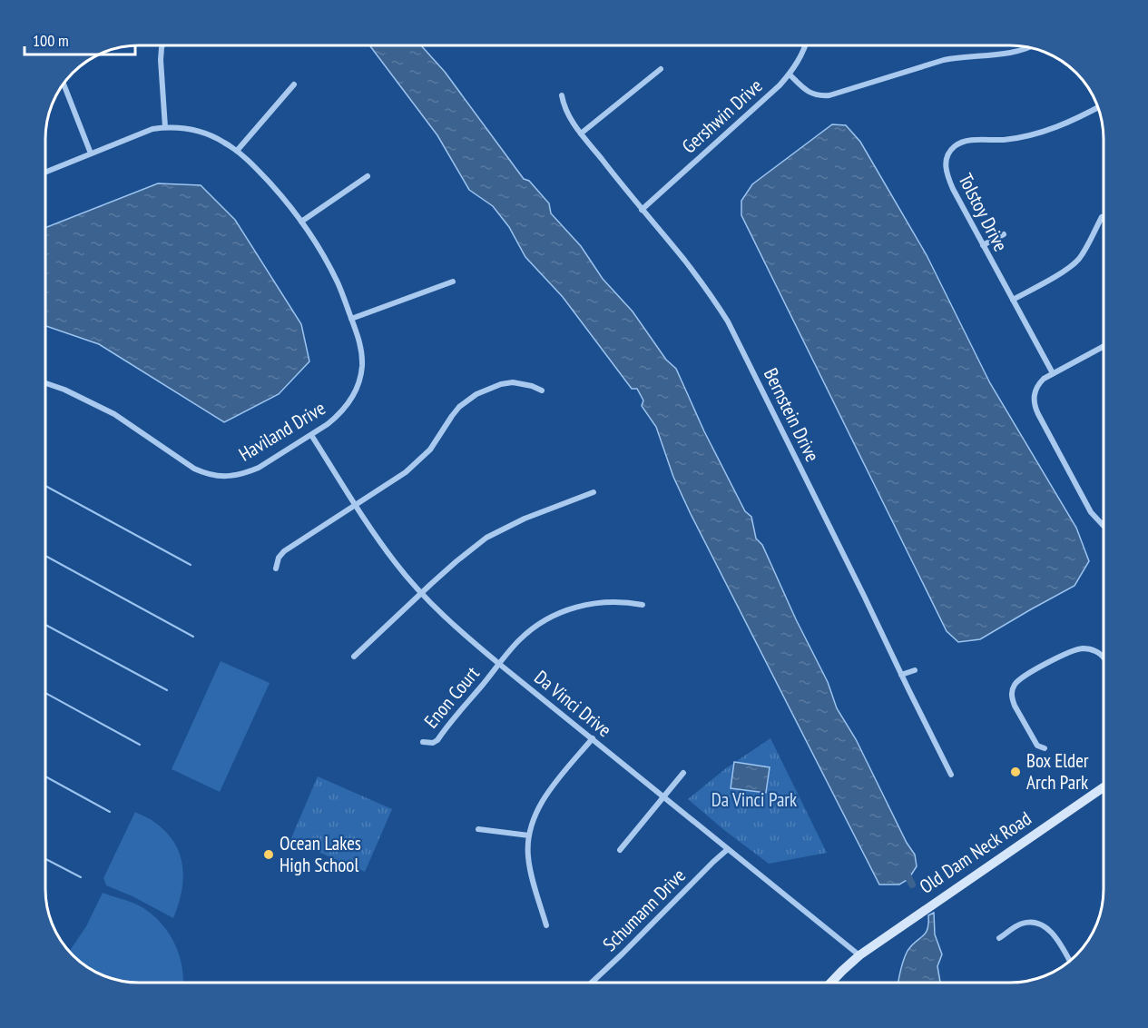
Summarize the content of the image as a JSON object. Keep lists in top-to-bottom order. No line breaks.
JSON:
{"streets":{"street":["Gershwin Drive","Tolstoy Drive","Bernstein Drive","Haviland Drive","Enon Court","Da Vinci Drive","Old Dam Neck Road","Schumann Drive"]},"crossings":[["Gershwin Drive","Bernstein Drive"],["Haviland Drive","Da Vinci Drive"],["Enon Court","Da Vinci Drive"],["Da Vinci Drive","Old Dam Neck Road"],["Da Vinci Drive","Schumann Drive"]],"parks":["Da Vinci Park"],"places":["Box Elder Arch Park","Ocean Lakes High School"],"scale_bar":"100 m"}
